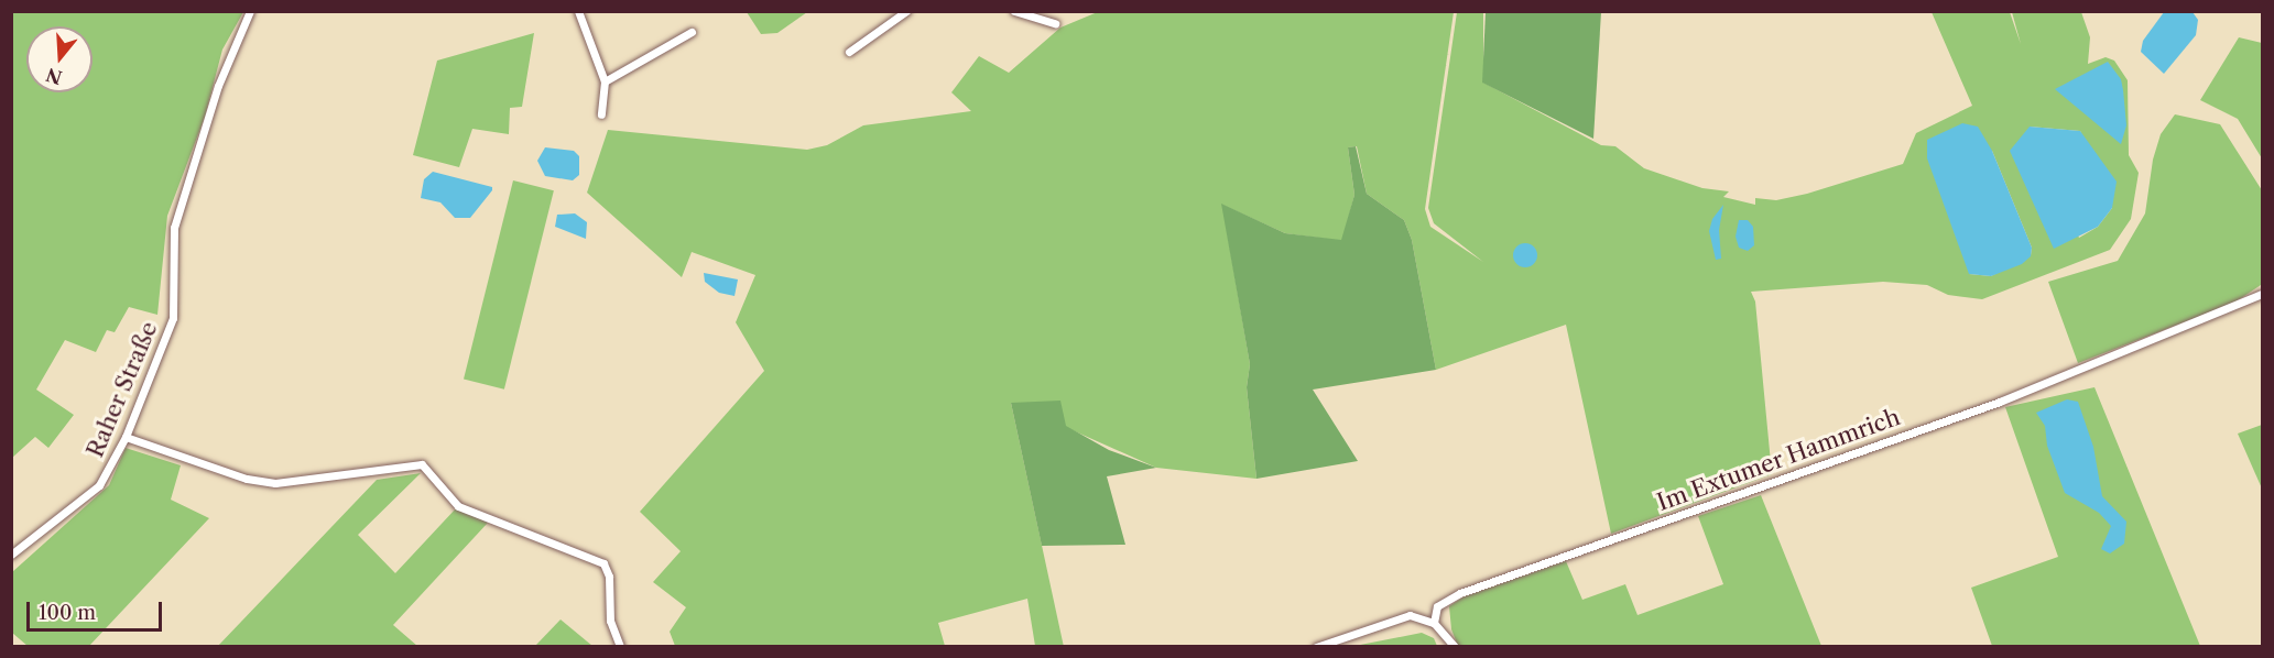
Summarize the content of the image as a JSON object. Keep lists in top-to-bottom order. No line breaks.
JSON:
{"streets":{"street":["Raher Straße","Im Extumer Hammrich"]},"scale_bar":"100 m","north":"bottom"}
